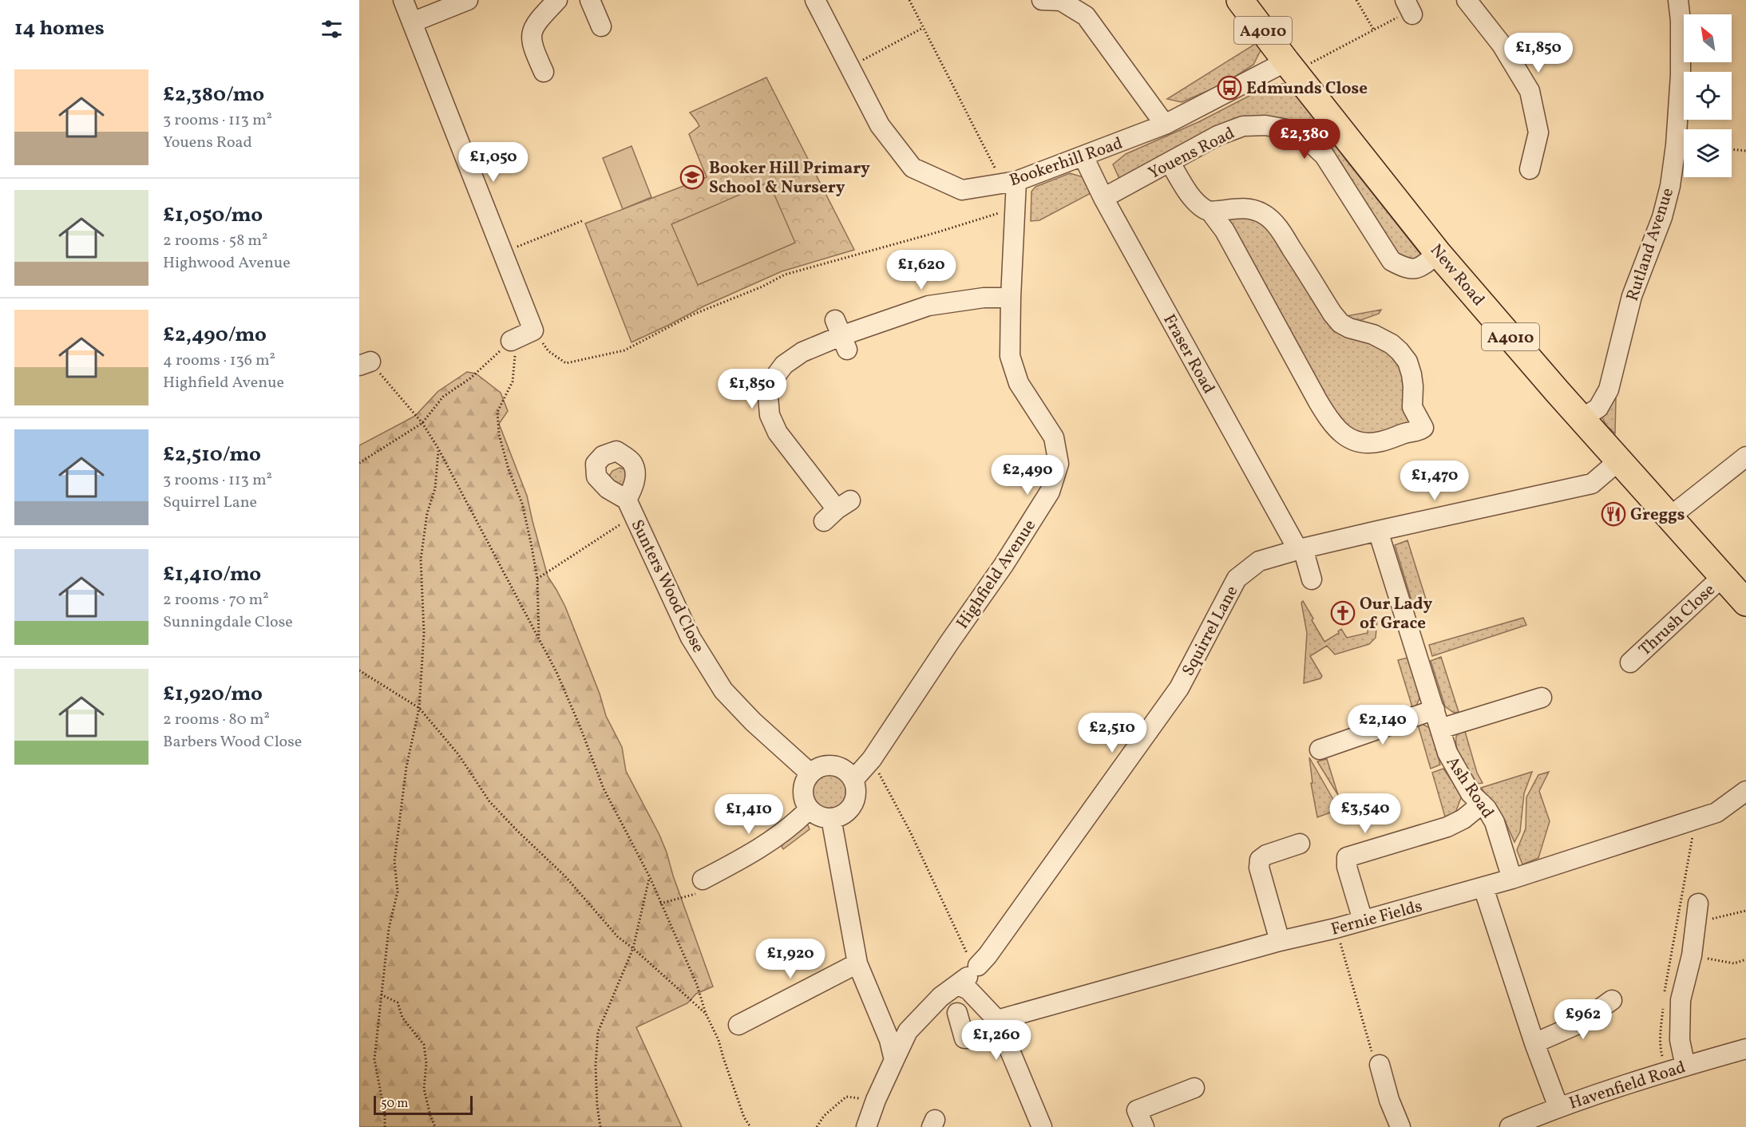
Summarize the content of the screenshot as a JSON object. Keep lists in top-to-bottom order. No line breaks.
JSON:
{"streets":{"highway":["A4010","New Road"],"street":["Youens Road","Bookerhill Road","Rutland Avenue","Fraser Road","Highfield Avenue","Sunters Wood Close","Thrush Close","Squirrel Lane","Ash Road","Fernie Fields","Havenfield Road"]},"crossings":[["Youens Road","New Road"],["Youens Road","Fraser Road"],["Bookerhill Road","New Road"],["Bookerhill Road","Fraser Road"],["Bookerhill Road","Highfield Avenue"],["Rutland Avenue","New Road"],["New Road","Thrush Close"],["New Road","Squirrel Lane"],["Fraser Road","Squirrel Lane"],["Highfield Avenue","Sunters Wood Close"],["Squirrel Lane","Ash Road"],["Ash Road","Fernie Fields"]],"places":{"bus stop":["Edmunds Close"],"school or university":["Booker Hill Primary School & Nursery"],"restaurant":["Greggs"],"church":["Our Lady of Grace"]},"scale_bar":"50 m","north":"top left","page":{"heading":"14 homes","price":["£1,850","£2,380","£1,050","£1,620","£1,850","£2,490","£1,470","£2,140","£2,510","£3,540","£1,410","£1,920","£962","£1,260"],"list":[{"name":"£2,380/mo","note":"3 rooms · 113 m² · Youens Road"},{"name":"£1,050/mo","note":"2 rooms · 58 m² · Highwood Avenue"},{"name":"£2,490/mo","note":"4 rooms · 136 m² · Highfield Avenue"},{"name":"£2,510/mo","note":"3 rooms · 113 m² · Squirrel Lane"},{"name":"£1,410/mo","note":"2 rooms · 70 m² · Sunningdale Close"},{"name":"£1,920/mo","note":"2 rooms · 80 m² · Barbers Wood Close"}],"scale":"50 m"}}
